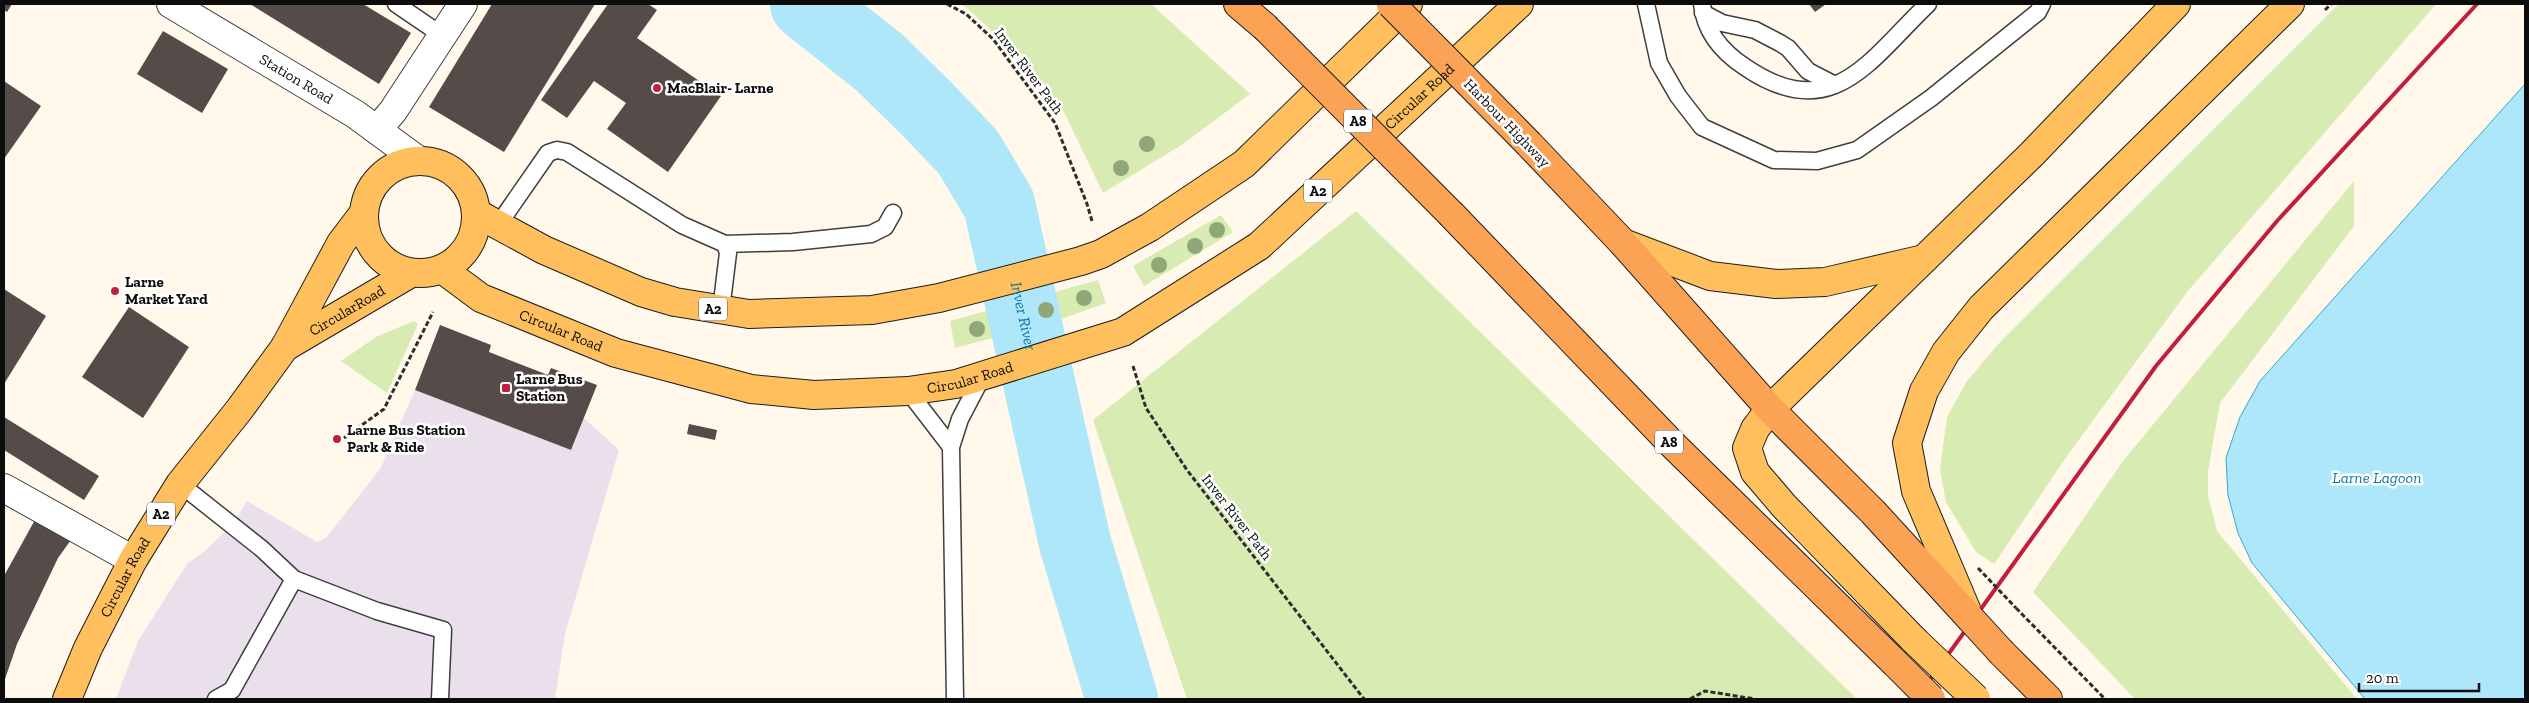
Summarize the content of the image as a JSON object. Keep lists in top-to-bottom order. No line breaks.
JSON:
{"streets":{"highway":["A8","Harbour Highway"],"main road":["Circular Road","A2","CircularRoad"],"street":["Station Road"],"path":["Inver River Path"]},"crossings":[["Inver River Path","Circular Road"],["Inver River Path","A2"],["Station Road","Circular Road"],["Station Road","A2"],["Station Road","CircularRoad"],["Circular Road","A2"],["Circular Road","CircularRoad"],["A2","CircularRoad"]],"water":["Inver River","Larne Lagoon"],"places":{"other":["MacBlair- Larne","Larne Market Yard","Larne Bus Station Park & Ride"],"transit":["Larne Bus Station"]},"scale_bar":"20 m"}
